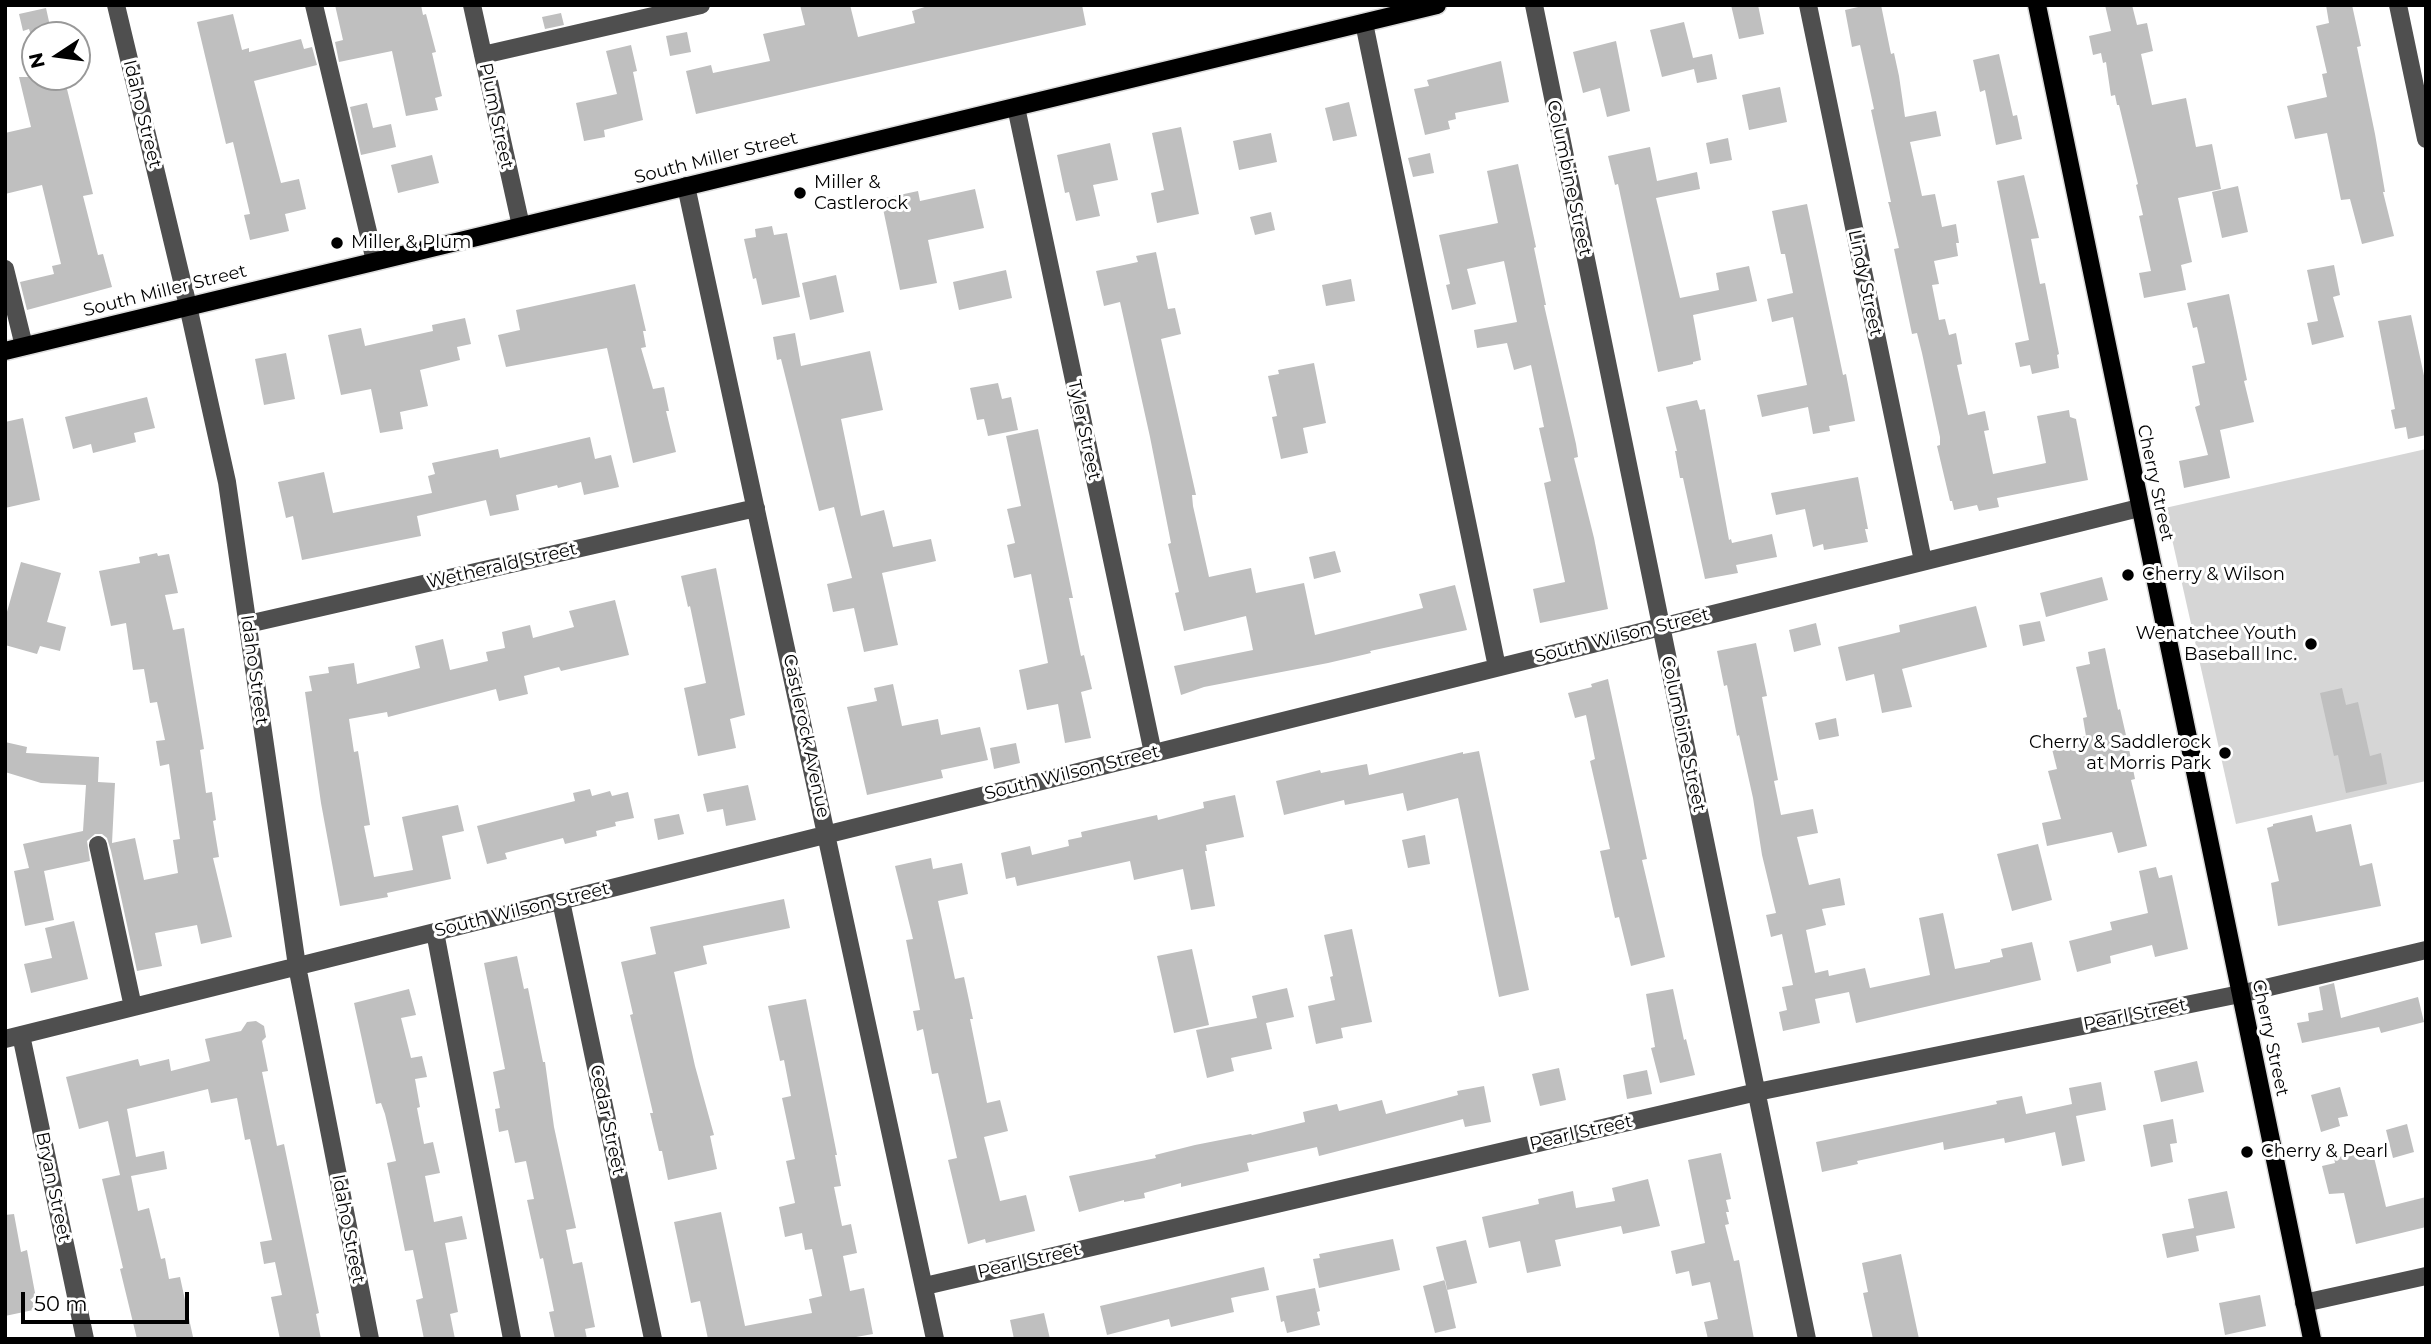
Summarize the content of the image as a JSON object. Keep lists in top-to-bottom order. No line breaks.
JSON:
{"streets":{"main road":["South Miller Street","Cherry Street"],"street":["Idaho Street","Plum Street","Columbine Street","Lindy Street","Tyler Street","Wetherald Street","South Wilson Street","Castlerock Avenue","Pearl Street","Cedar Street","Bryan Street"]},"crossings":[["Idaho Street","South Miller Street"],["Idaho Street","Wetherald Street"],["Idaho Street","South Wilson Street"],["Plum Street","South Miller Street"],["South Miller Street","Tyler Street"],["South Miller Street","Castlerock Avenue"],["Columbine Street","South Wilson Street"],["Columbine Street","Pearl Street"],["Lindy Street","South Wilson Street"],["Tyler Street","South Wilson Street"],["Cherry Street","South Wilson Street"],["Cherry Street","Pearl Street"],["Wetherald Street","Castlerock Avenue"],["South Wilson Street","Castlerock Avenue"],["South Wilson Street","Cedar Street"],["South Wilson Street","Bryan Street"],["Castlerock Avenue","Pearl Street"]],"places":["Miller & Castlerock","Miller & Plum","Cherry & Wilson","Wenatchee Youth Baseball Inc.","Cherry & Saddlerock at Morris Park","Cherry & Pearl"],"scale_bar":"50 m","north":"left"}
